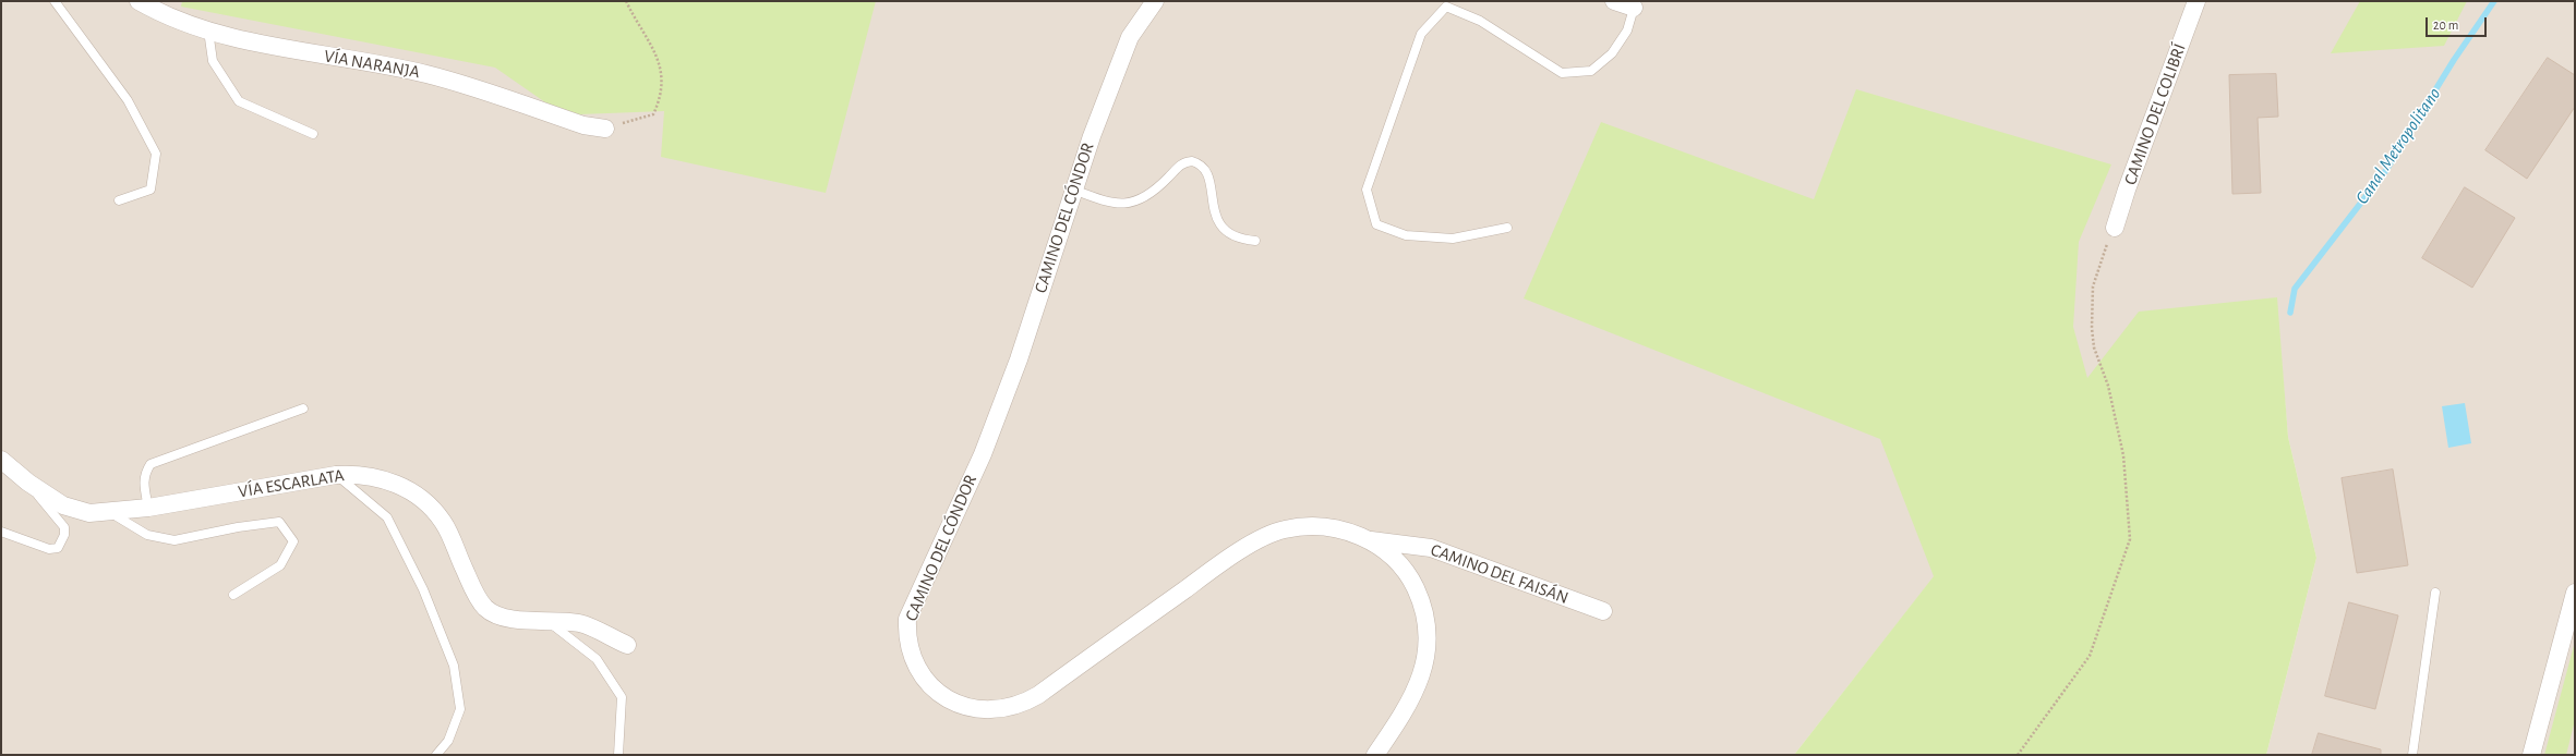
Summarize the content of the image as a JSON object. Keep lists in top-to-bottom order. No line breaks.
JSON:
{"streets":{"street":["VÍA NARANJA","CAMINO DEL COLIBRÍ","CAMINO DEL CÓNDOR","VÍA ESCARLATA","CAMINO DEL FAISÁN"]},"crossings":[["CAMINO DEL CÓNDOR","CAMINO DEL FAISÁN"]],"water":["Canal Metropolitano"],"scale_bar":"20 m"}
